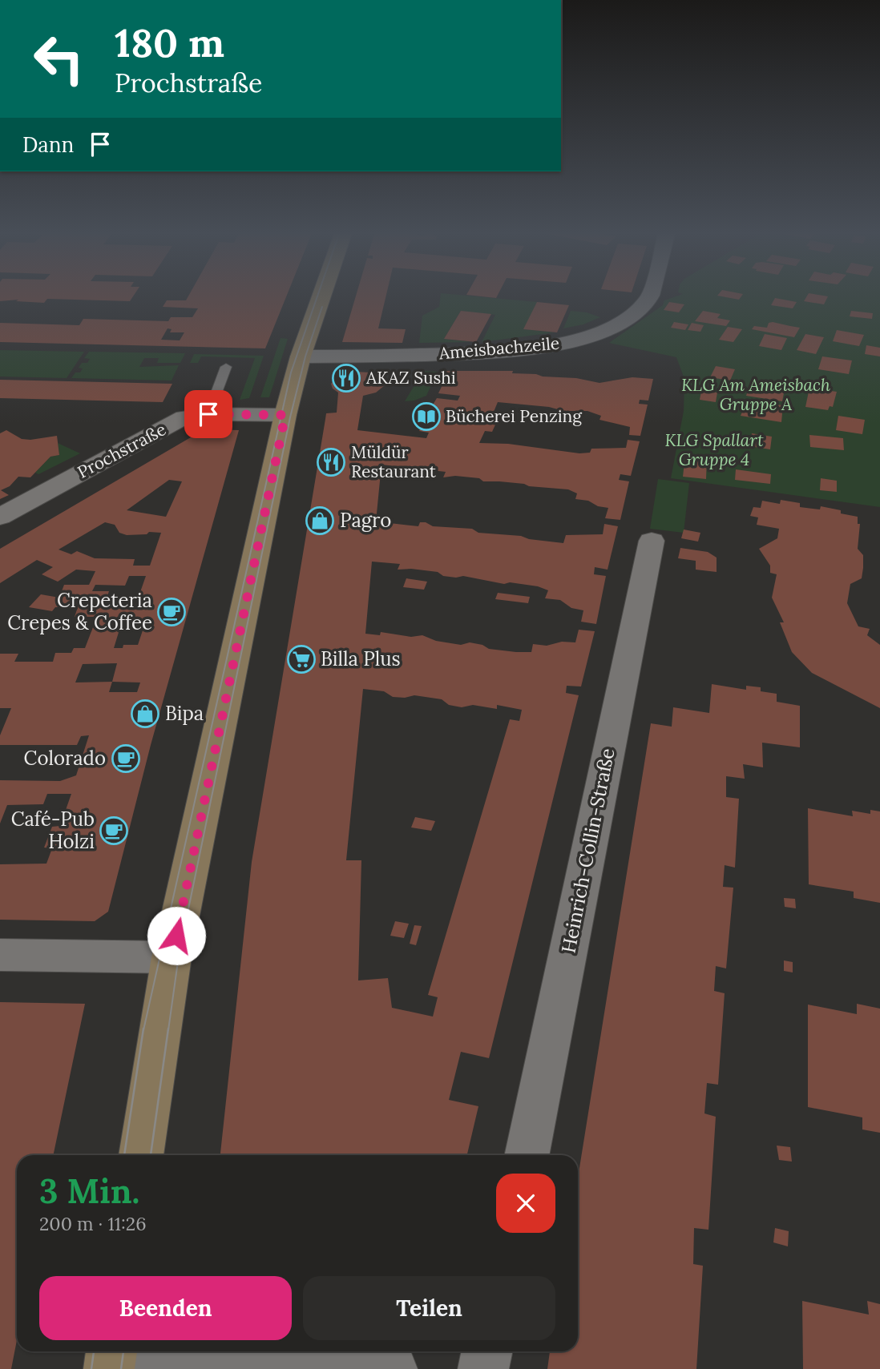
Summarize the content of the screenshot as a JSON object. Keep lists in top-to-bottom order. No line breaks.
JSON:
{"streets":{"street":["Ameisbachzeile","Prochstraße","Heinrich-Collin-Straße"]},"parks":["KLG Am Ameisbach Gruppe A","KLG Spallart Gruppe 4"],"places":{"restaurant":["AKAZ Sushi","Müldür Restaurant"],"library":["Bücherei Penzing"],"shop":["Pagro","Bipa"],"cafe":["Crepeteria Crepes & Coffee","Colorado","Café-Pub Holzi"],"supermarket":["Billa Plus"]},"page":{"turn":["180 m","Prochstraße"],"then":"Dann","heading":["3 Min.","200 m · 11:26"],"buttons":["Beenden","Teilen"]}}
